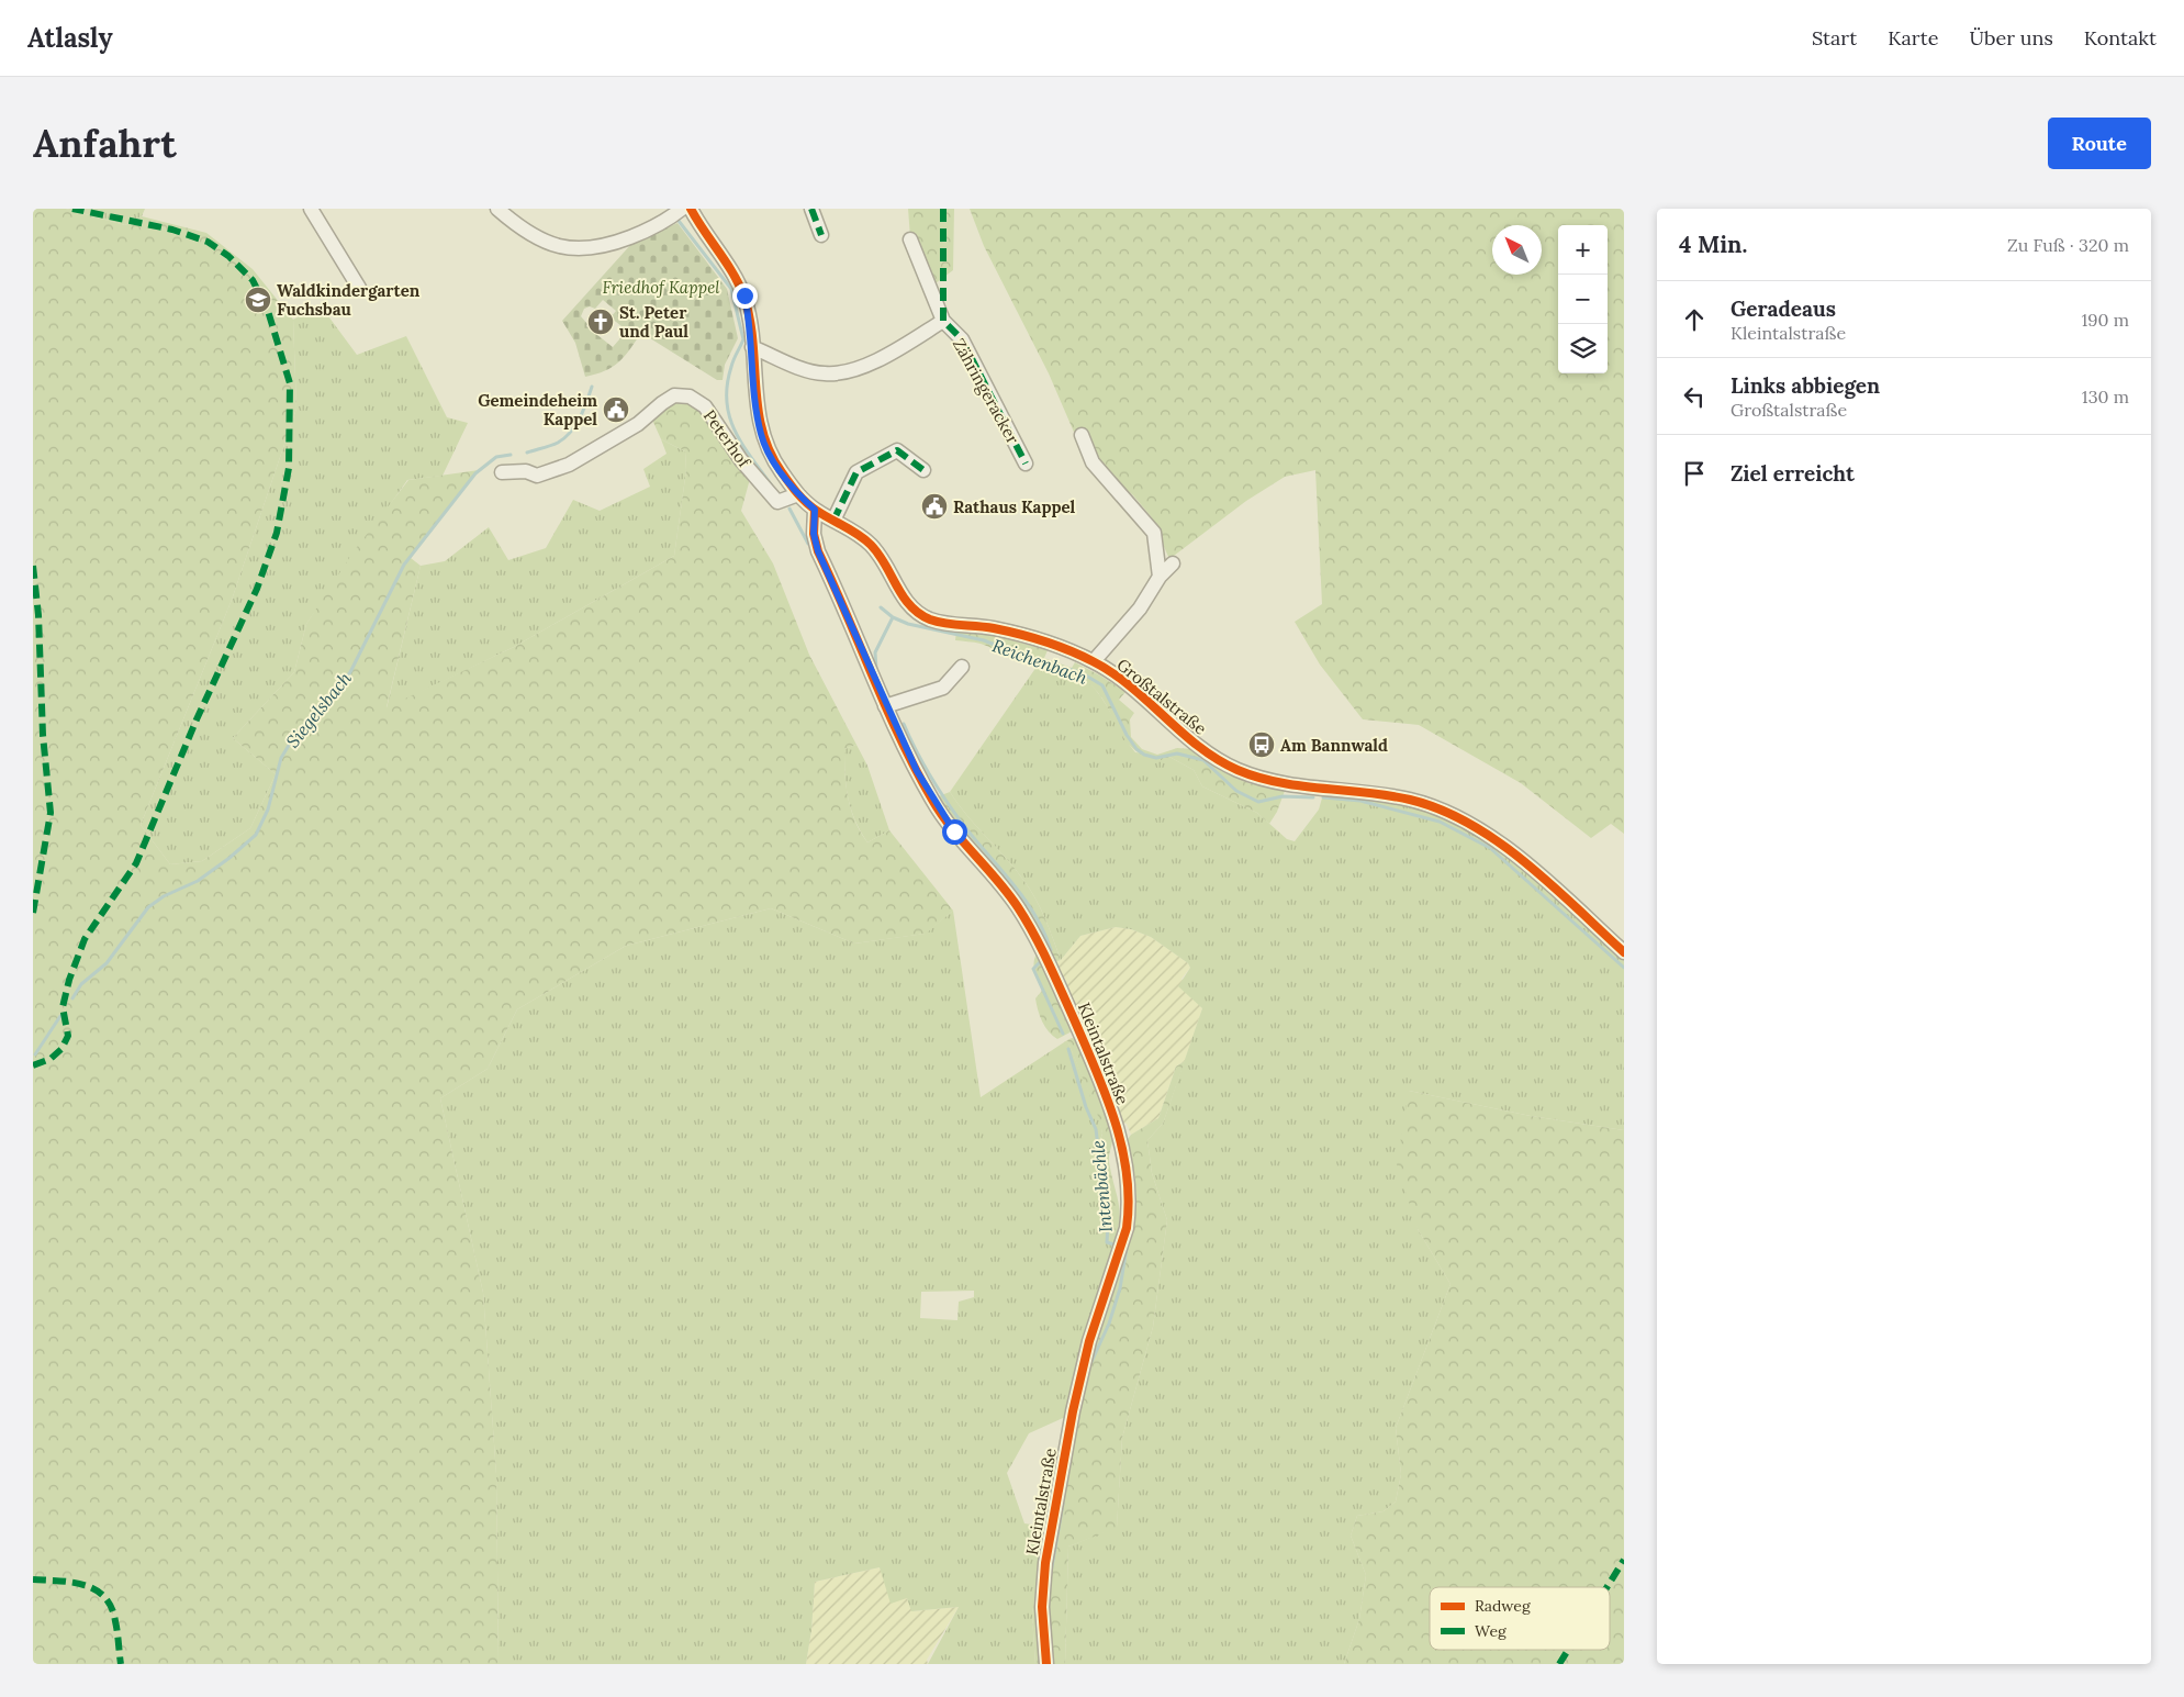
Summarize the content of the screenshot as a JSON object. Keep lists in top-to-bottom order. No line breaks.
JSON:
{"streets":{"street":["Zähringeracker","Peterhof","Großtalstraße","Kleintalstraße"]},"crossings":[["Zähringeracker","Großtalstraße"],["Peterhof","Großtalstraße"],["Großtalstraße","Kleintalstraße"]],"water":["Reichenbach","Siegelsbach","Intenbächle"],"parks":["Friedhof Kappel"],"places":{"school or university":["Waldkindergarten Fuchsbau"],"church":["St. Peter und Paul"],"public building":["Gemeindeheim Kappel","Rathaus Kappel"],"bus stop":["Am Bannwald"]},"legend":["Radweg","Weg"],"north":"top left","page":{"header":"Atlasly","nav":["Start","Karte","Über uns","Kontakt"],"buttons":"Route","title":"Anfahrt","heading":["4 Min.","Zu Fuß · 320 m"],"map_buttons":["+","−"],"list":[["Geradeaus","Kleintalstraße","190 m"],["Links abbiegen","Großtalstraße","130 m"],"Ziel erreicht"]}}
